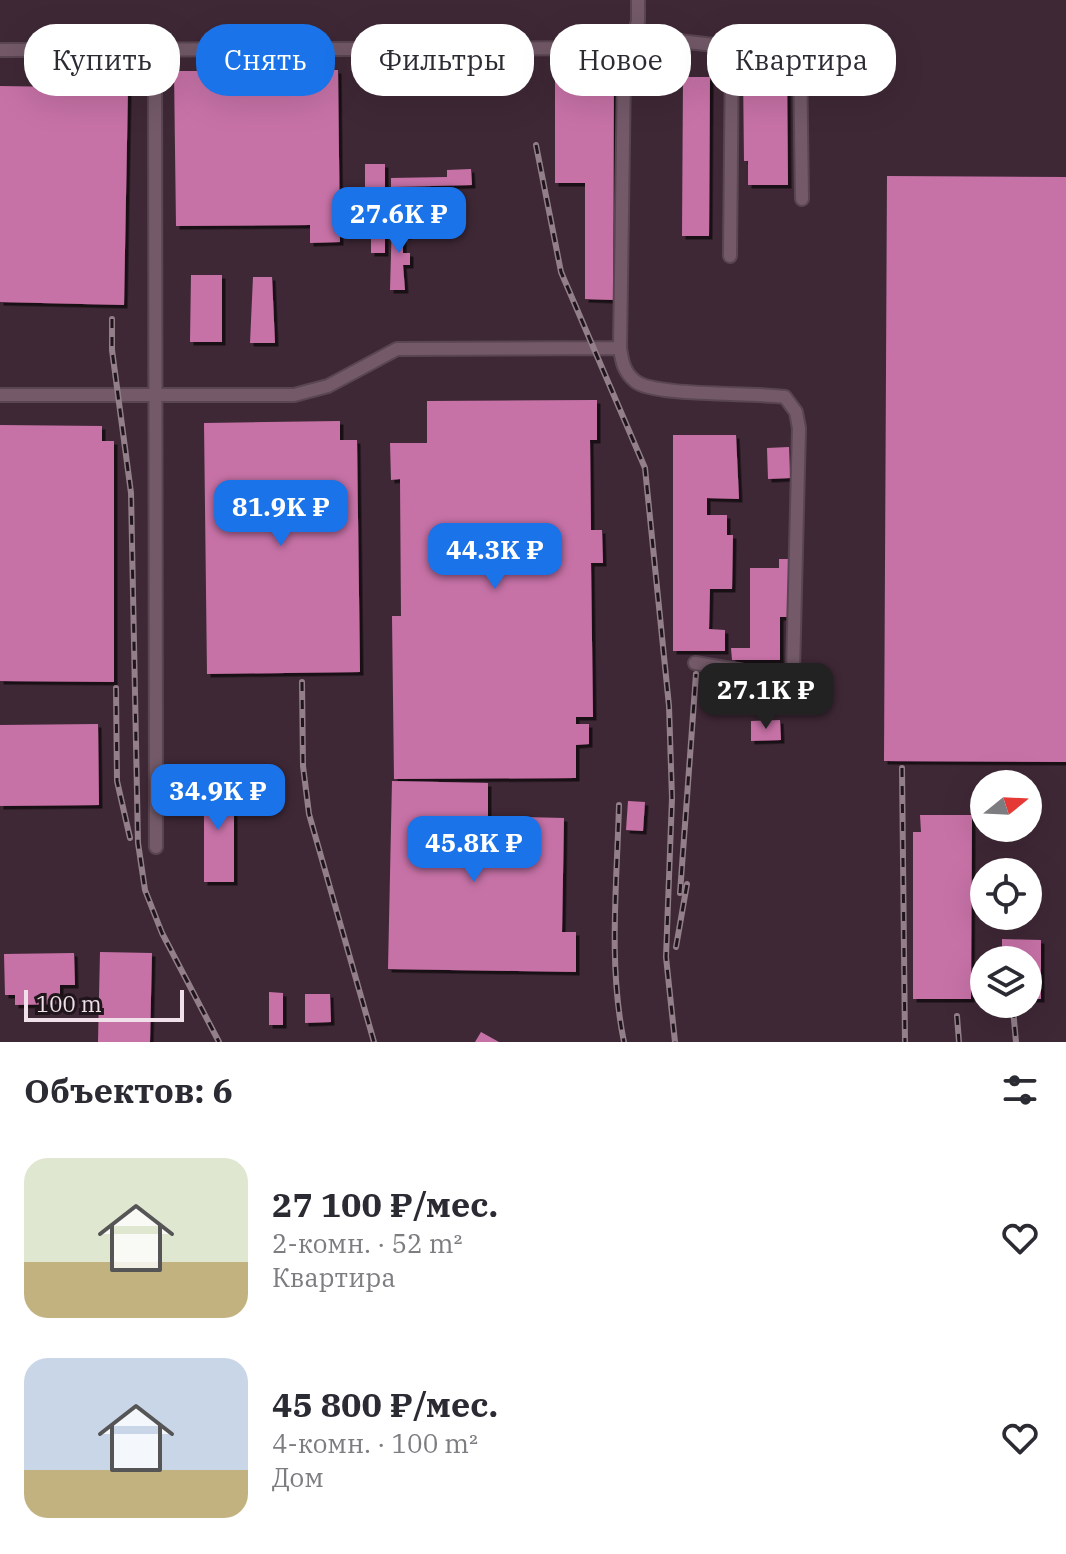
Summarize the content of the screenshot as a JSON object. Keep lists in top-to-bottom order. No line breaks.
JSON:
{"scale_bar":"100 m","north":"right","page":{"chip":["Купить","Снять","Фильтры","Новое","Квартира"],"price":["27.6K ₽","81.9K ₽","44.3K ₽","27.1K ₽","34.9K ₽","45.8K ₽"],"scale":"100 m","heading":"Объектов: 6","list":[{"name":"27 100 ₽/мес.","note":"2-комн. · 52 m² · Квартира"},{"name":"45 800 ₽/мес.","note":"4-комн. · 100 m² · Дом"}]}}
